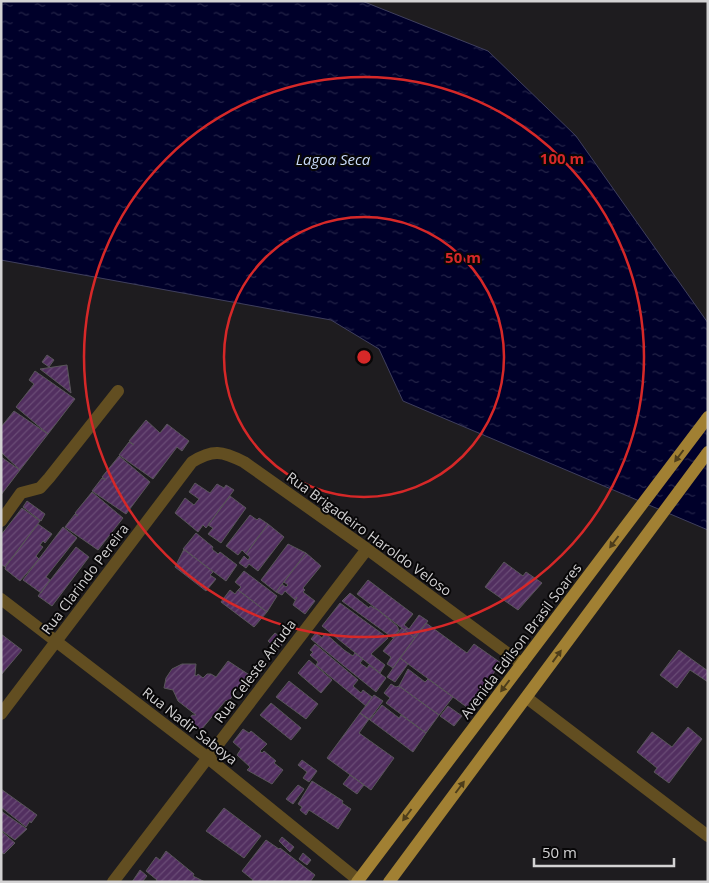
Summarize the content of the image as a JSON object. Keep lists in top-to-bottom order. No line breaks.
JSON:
{"streets":{"main road":["Avenida Edilson Brasil Soares"],"street":["Rua Brigadeiro Haroldo Veloso","Rua Clarindo Pereira","Rua Celeste Arruda","Rua Nadir Saboya"]},"crossings":[["Rua Brigadeiro Haroldo Veloso","Rua Clarindo Pereira"],["Rua Brigadeiro Haroldo Veloso","Avenida Edilson Brasil Soares"],["Rua Brigadeiro Haroldo Veloso","Rua Celeste Arruda"],["Rua Clarindo Pereira","Rua Nadir Saboya"],["Avenida Edilson Brasil Soares","Rua Nadir Saboya"],["Rua Celeste Arruda","Rua Nadir Saboya"]],"water":["Lagoa Seca"],"scale_bar":"50 m","rings":["100 m","50 m"]}
